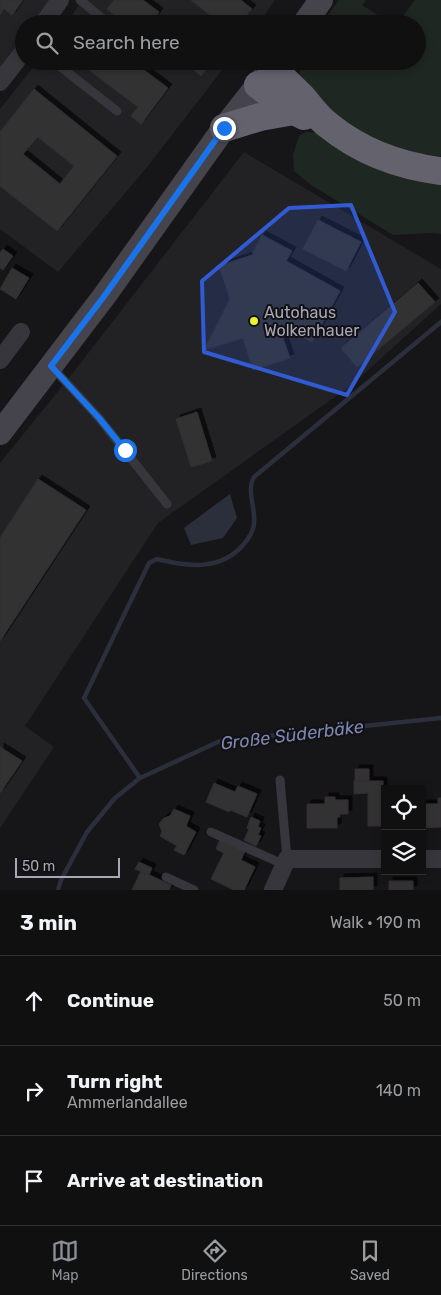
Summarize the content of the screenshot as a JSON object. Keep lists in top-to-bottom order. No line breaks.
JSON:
{"water":["Große Süderbäke"],"places":["Autohaus Wolkenhauer"],"scale_bar":"50 m","page":{"search":"Search here","scale":"50 m","heading":["3 min","Walk · 190 m"],"list":[["Continue","50 m"],["Turn right","Ammerlandallee","140 m"],"Arrive at destination"],"nav":["Map","Directions","Saved"]}}
